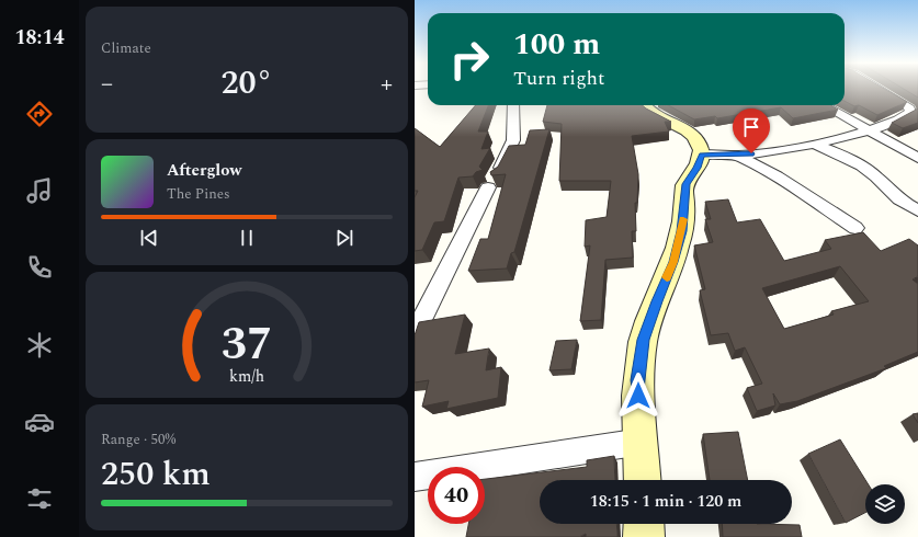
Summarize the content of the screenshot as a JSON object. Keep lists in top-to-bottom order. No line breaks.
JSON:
{"page":{"tabs":"18:14","tile":["Climate",["Range · 50%","250 km"]],"turn":["100 m","Turn right"],"heat":["−","20°","+"],"song":["Afterglow","The Pines"],"limit":"40","trip":"18:15 · 1 min · 120 m","gauge":["37","km/h"]}}
